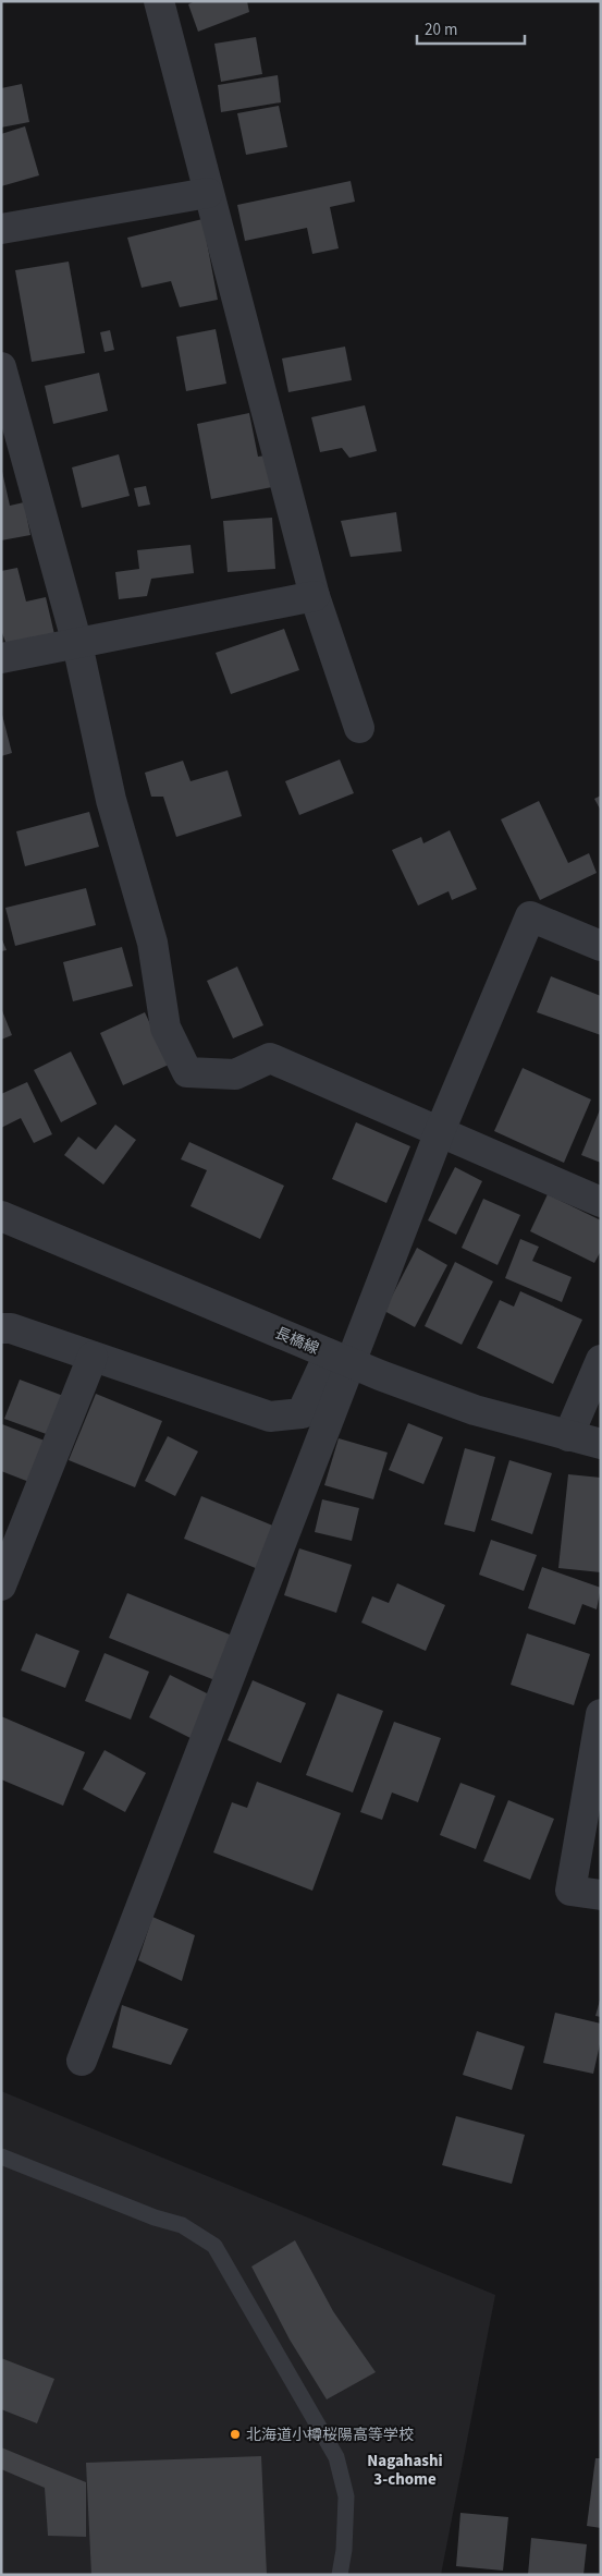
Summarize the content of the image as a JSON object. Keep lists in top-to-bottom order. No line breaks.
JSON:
{"streets":{"street":["長橋線"]},"districts":["Nagahashi 3-chome"],"places":["北海道小樽桜陽高等学校"],"scale_bar":"20 m"}
